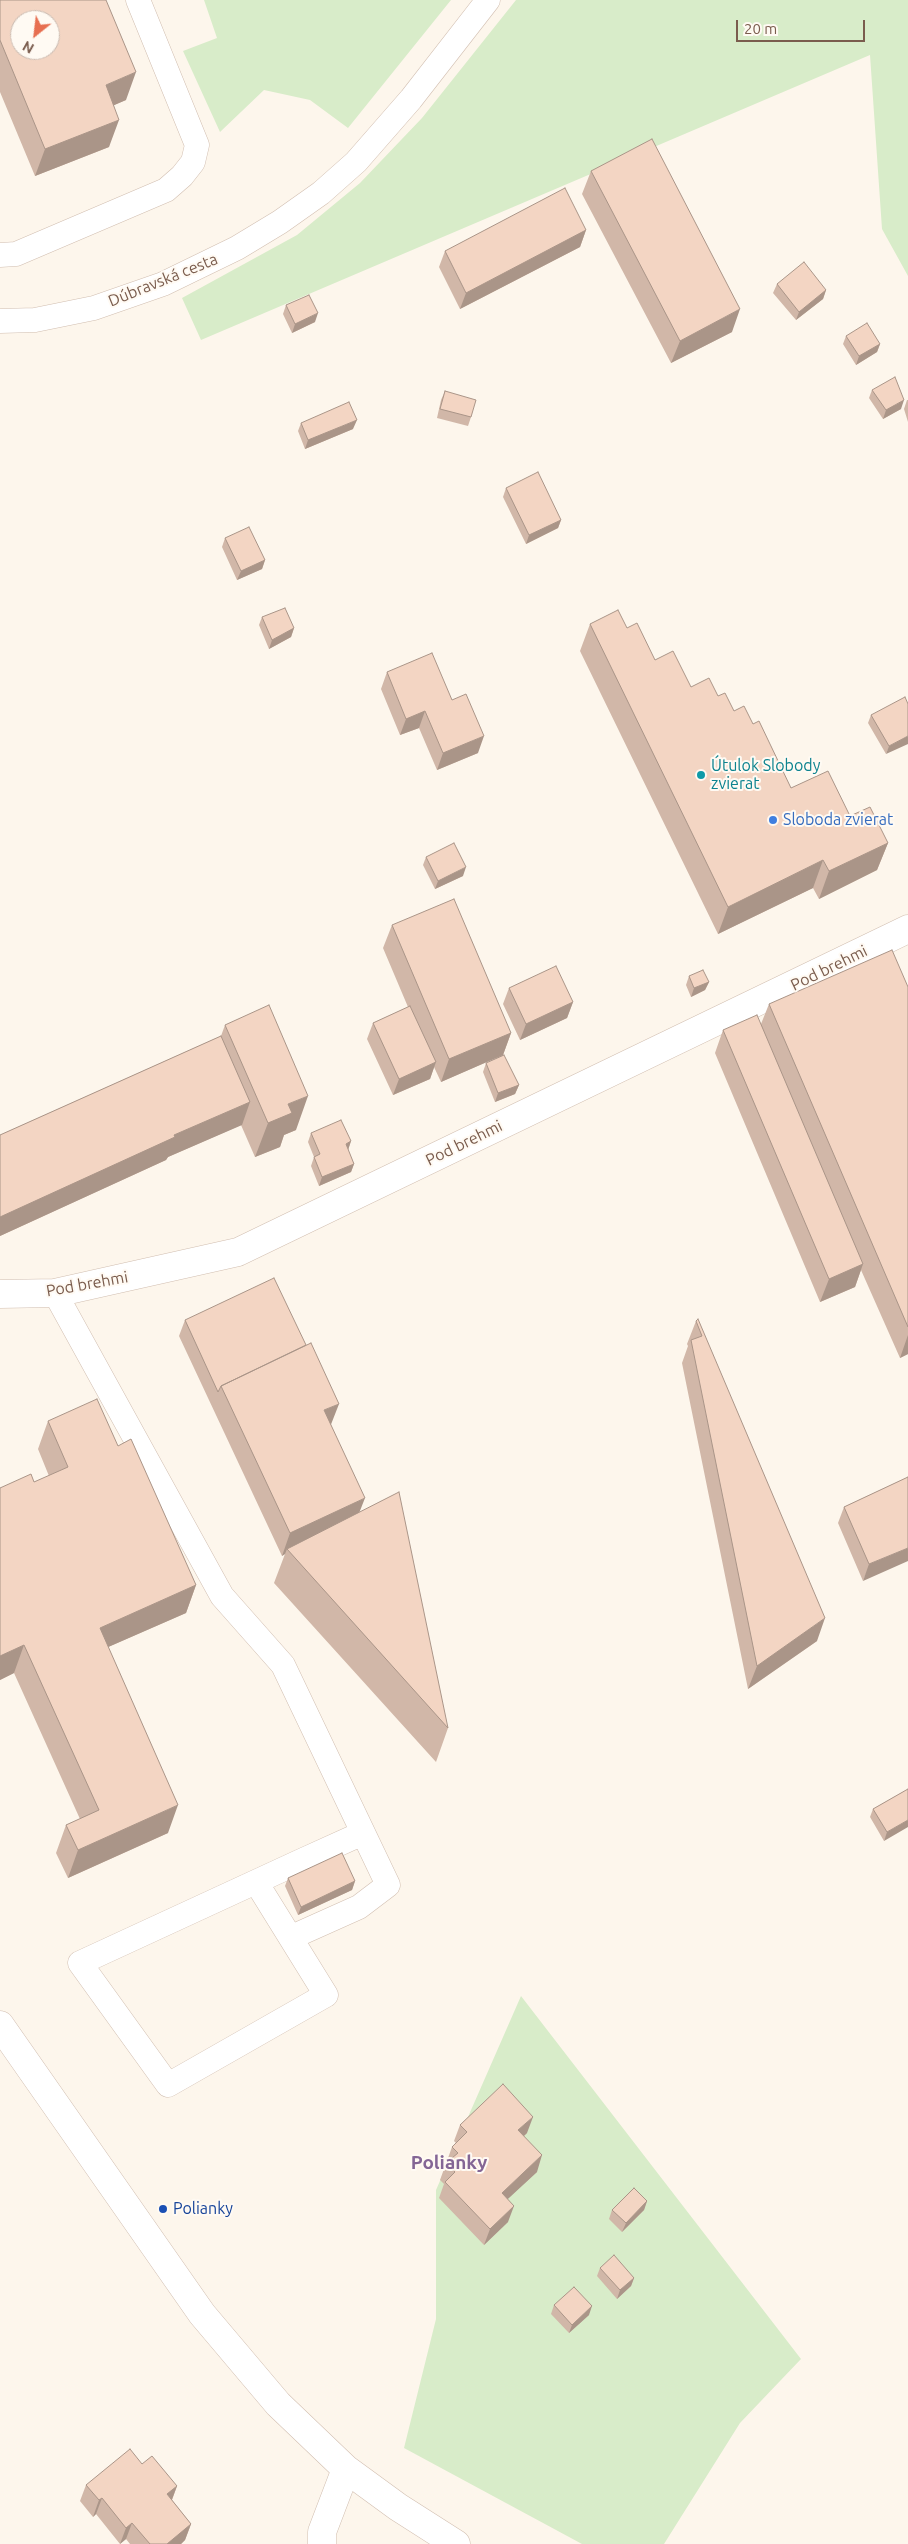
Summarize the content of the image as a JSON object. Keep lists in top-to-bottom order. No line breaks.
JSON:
{"streets":{"street":["Pod brehmi"],"lane":["Dúbravská cesta"]},"districts":["Polianky"],"places":["Útulok Slobody zvierat","Sloboda zvierat","Polianky"],"scale_bar":"20 m","north":"bottom left"}
